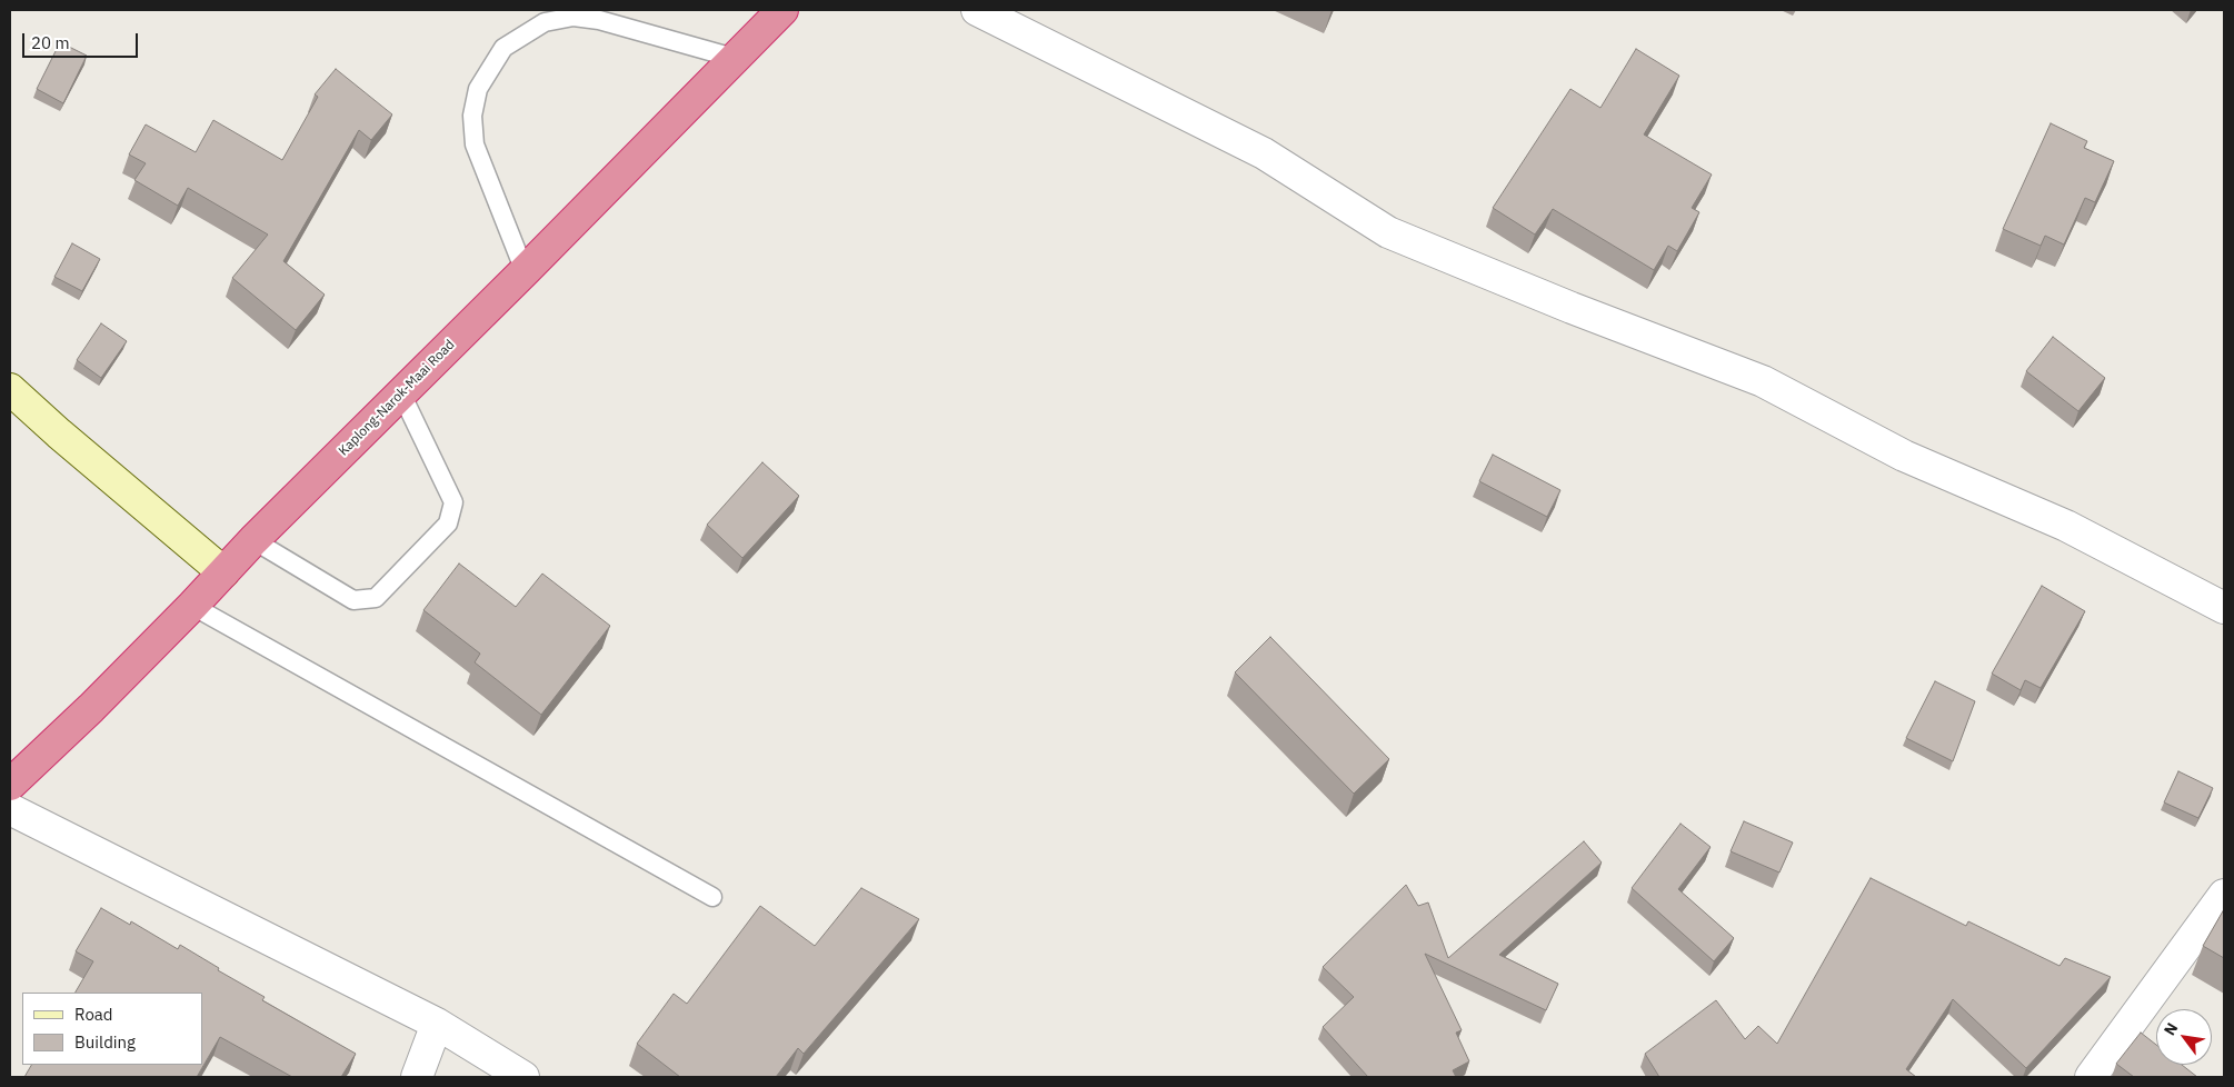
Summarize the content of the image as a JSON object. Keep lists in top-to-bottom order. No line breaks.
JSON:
{"streets":{"highway":["Kaplong-Narok-Maai Road"]},"legend":["Road","Building"],"scale_bar":"20 m","north":"top left"}
